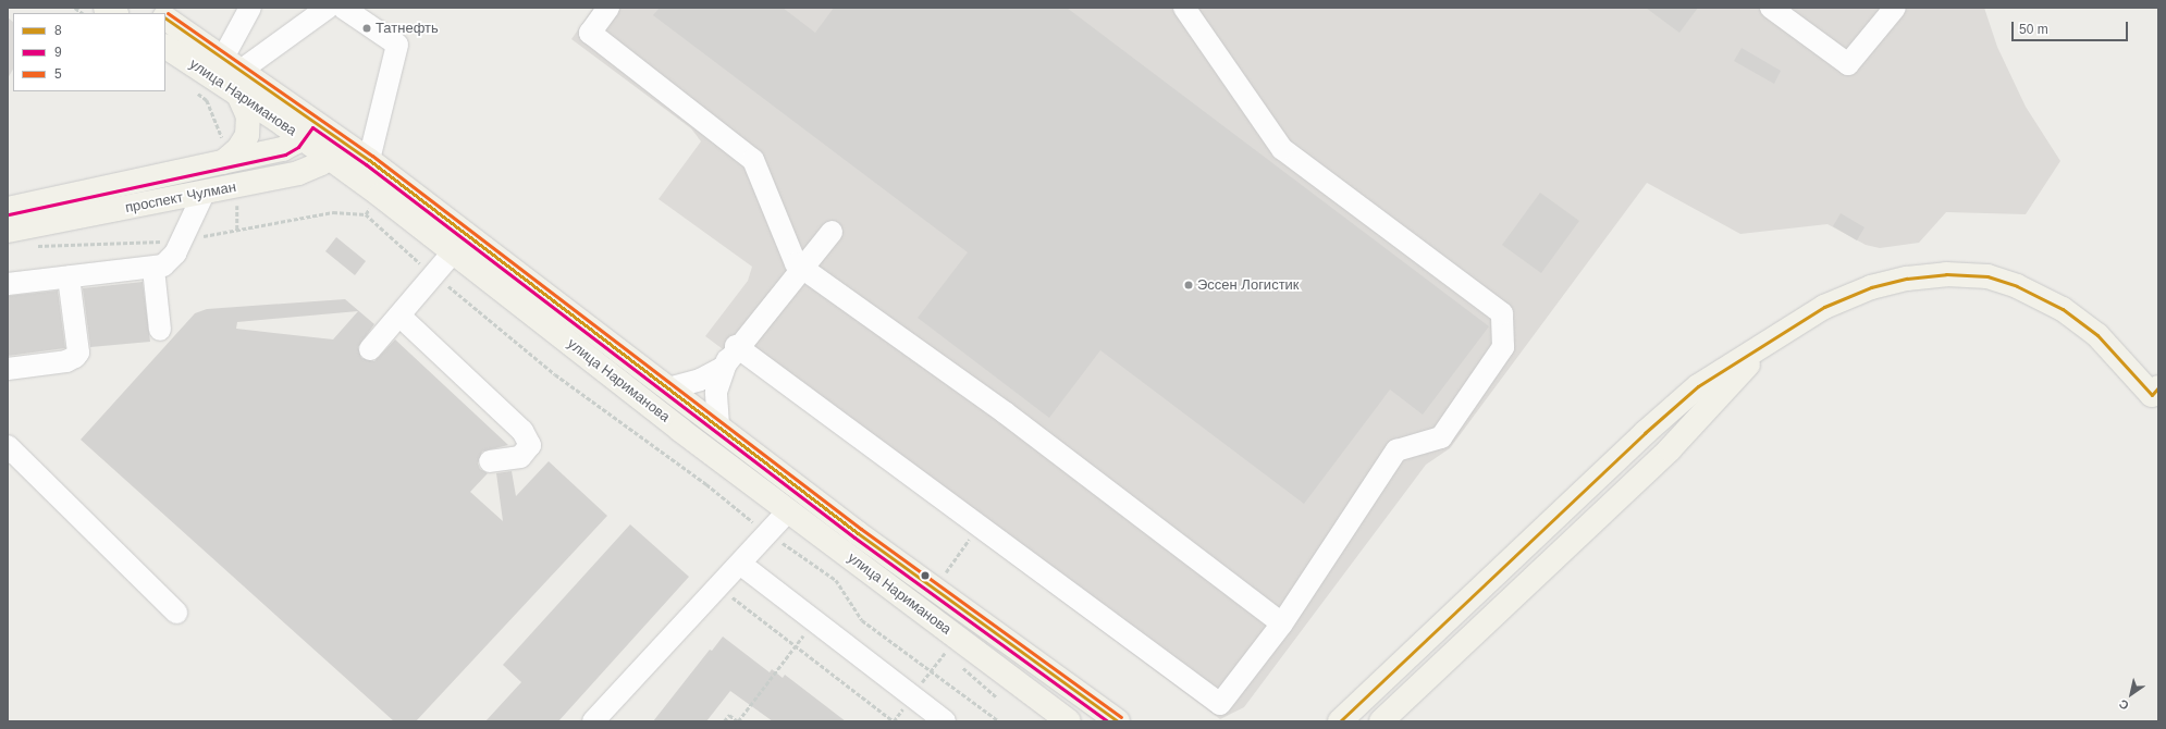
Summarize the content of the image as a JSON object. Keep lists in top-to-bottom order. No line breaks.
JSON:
{"streets":{"main road":["улица Нариманова","проспект Чулман"]},"crossings":[["улица Нариманова","проспект Чулман"]],"places":["Татнефть","Эссен Логистик"],"lines":["transit line 5","transit line 8","transit line 9"],"legend":["8","9","5"],"scale_bar":"50 m","north":"bottom left"}
